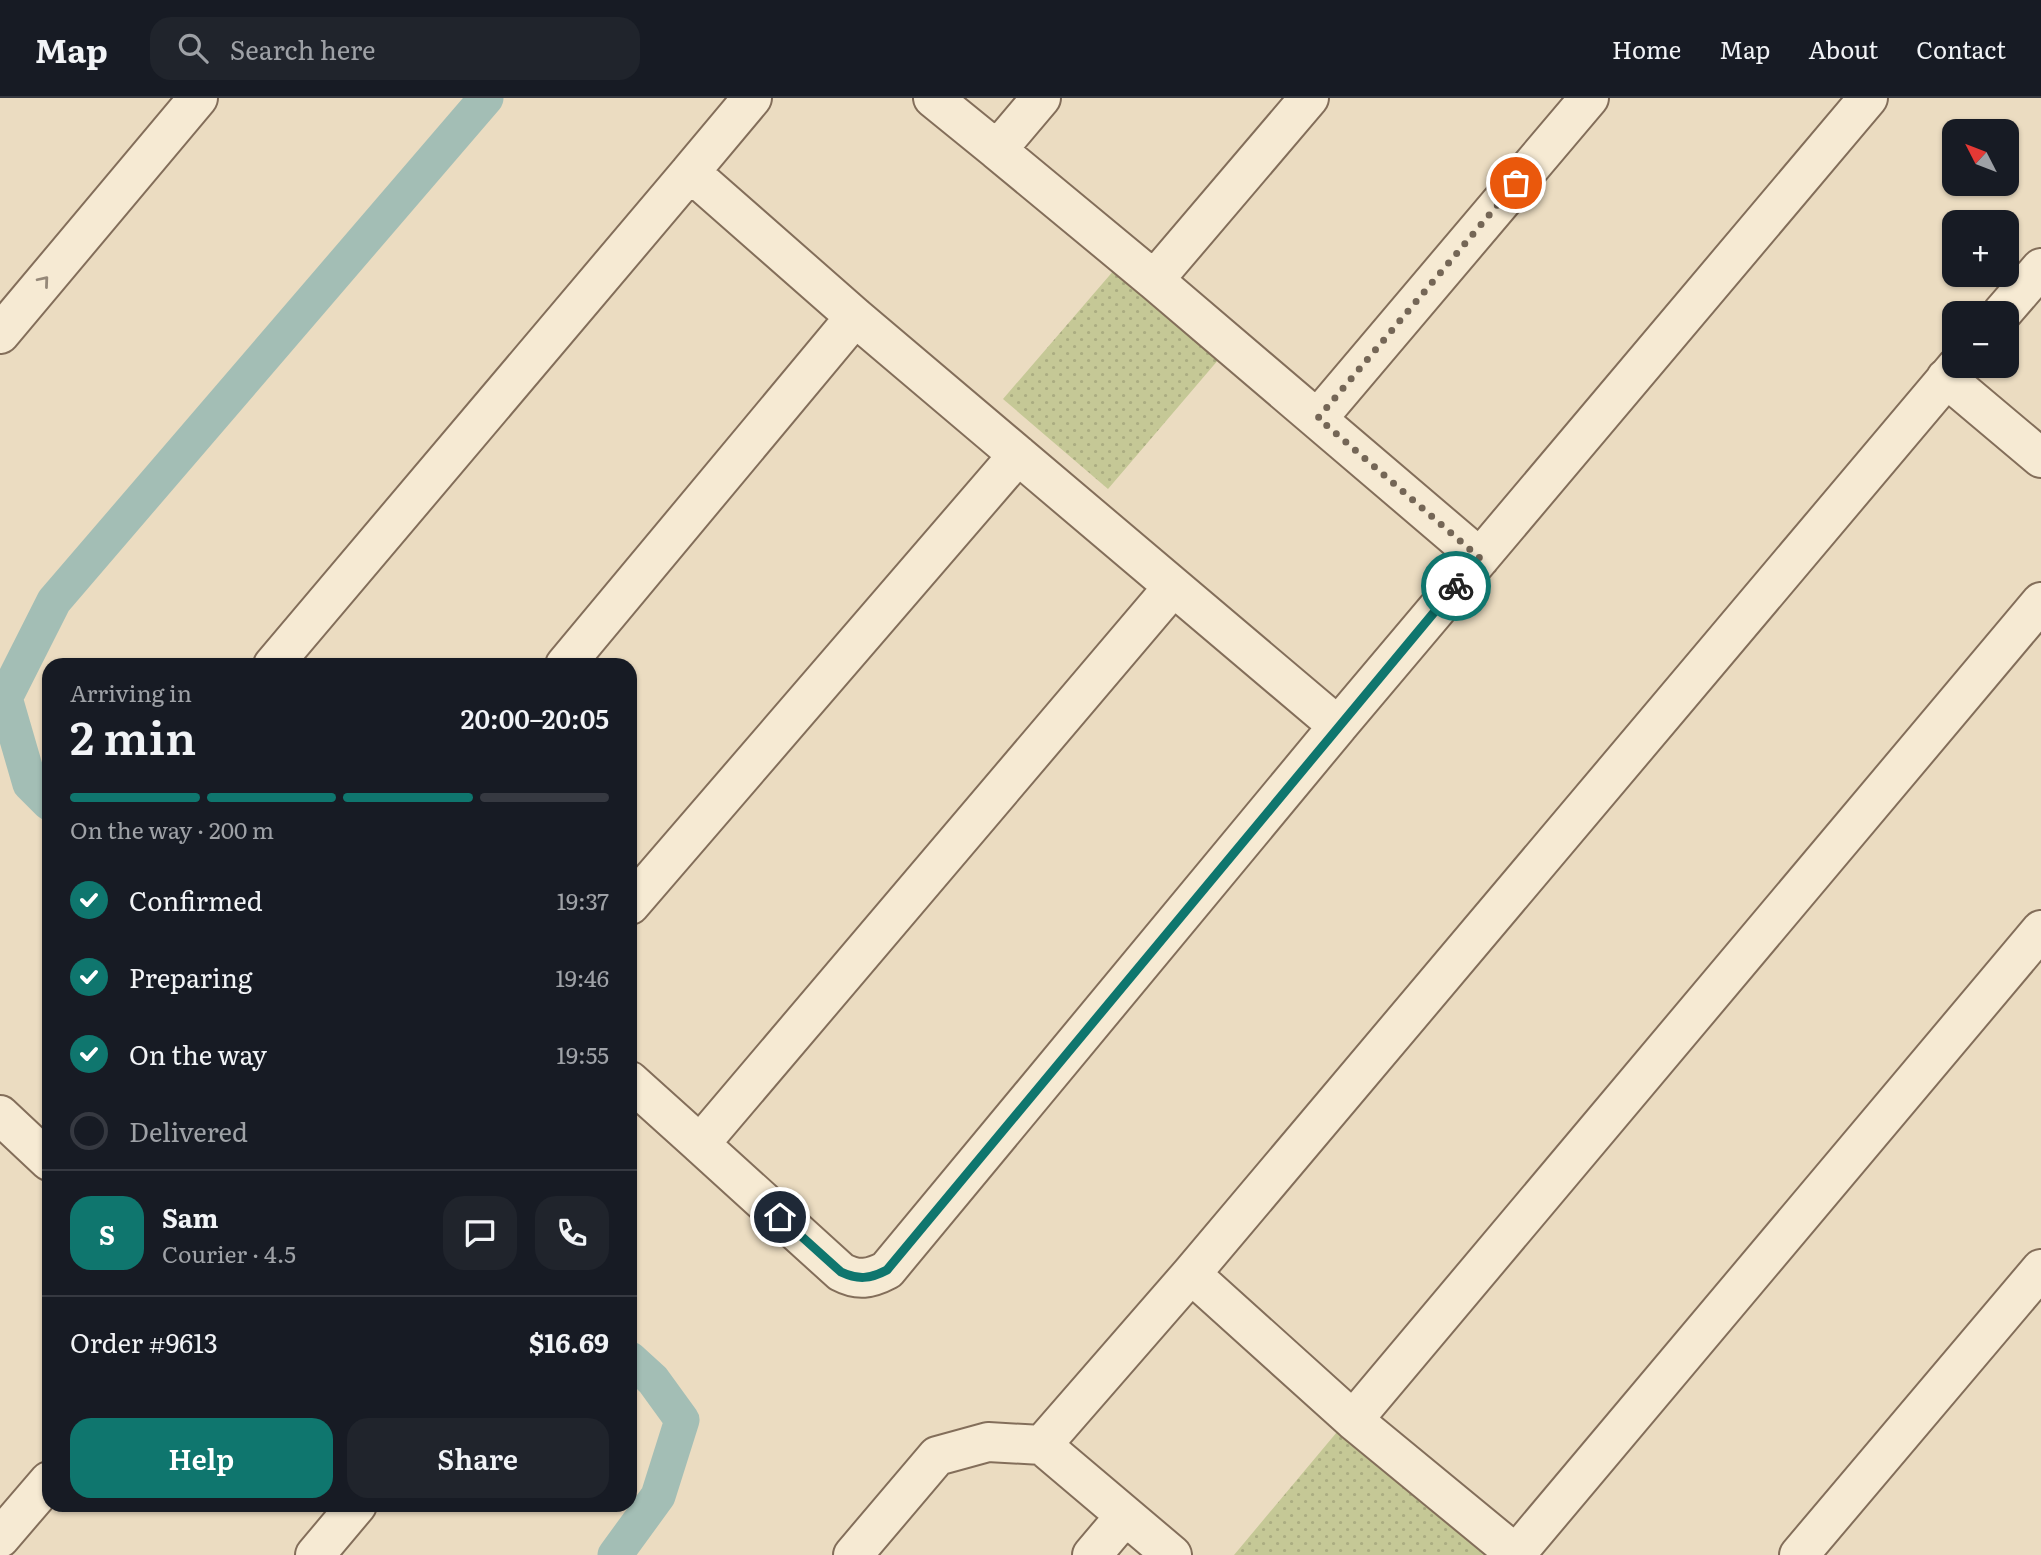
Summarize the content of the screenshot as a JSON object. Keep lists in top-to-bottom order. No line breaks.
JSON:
{"north":"top left","page":{"header":"Map","search":"Search here","nav":["Home","Map","About","Contact"],"map_buttons":["+","−"],"heading":["2 min","Arriving in","20:00–20:05"],"panel":["Sam","Courier · 4.5","Order #9613","$16.69"],"bar":"On the way · 200 m","list":[["Confirmed","19:37"],["Preparing","19:46"],["On the way","19:55"],"Delivered"],"round":"S","buttons":["Help","Share"]}}
